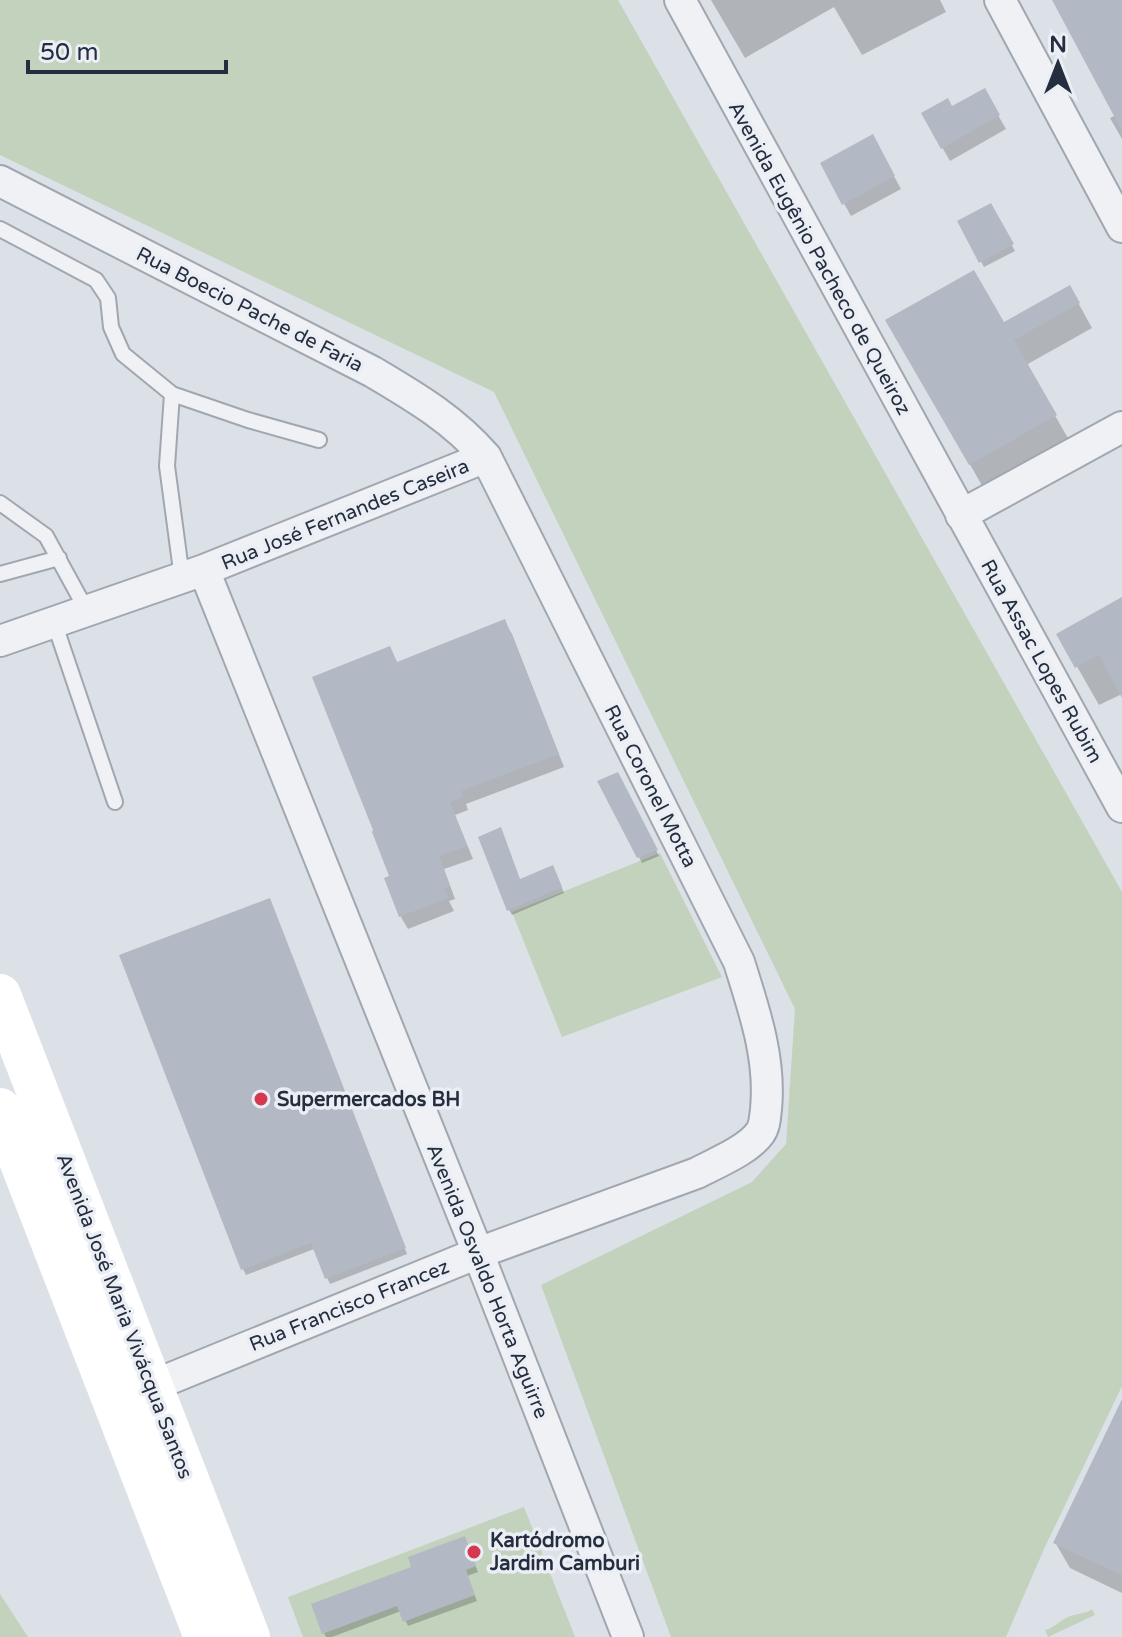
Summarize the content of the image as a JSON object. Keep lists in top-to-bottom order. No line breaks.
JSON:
{"streets":{"main road":["Avenida José Maria Vivácqua Santos"],"street":["Avenida Eugênio Pacheco de Queiroz","Rua Boecio Pache de Faria","Rua José Fernandes Caseira","Rua Assac Lopes Rubim","Rua Coronel Motta","Avenida Osvaldo Horta Aguirre","Rua Francisco Francez"]},"crossings":[["Avenida Eugênio Pacheco de Queiroz","Rua Assac Lopes Rubim"],["Rua Boecio Pache de Faria","Rua José Fernandes Caseira"],["Rua Boecio Pache de Faria","Rua Coronel Motta"],["Rua José Fernandes Caseira","Rua Coronel Motta"],["Rua José Fernandes Caseira","Avenida Osvaldo Horta Aguirre"],["Rua Coronel Motta","Rua Francisco Francez"],["Avenida Osvaldo Horta Aguirre","Rua Francisco Francez"],["Rua Francisco Francez","Avenida José Maria Vivácqua Santos"]],"places":["Supermercados BH","Kartódromo Jardim Camburi"],"scale_bar":"50 m","north":"top"}
